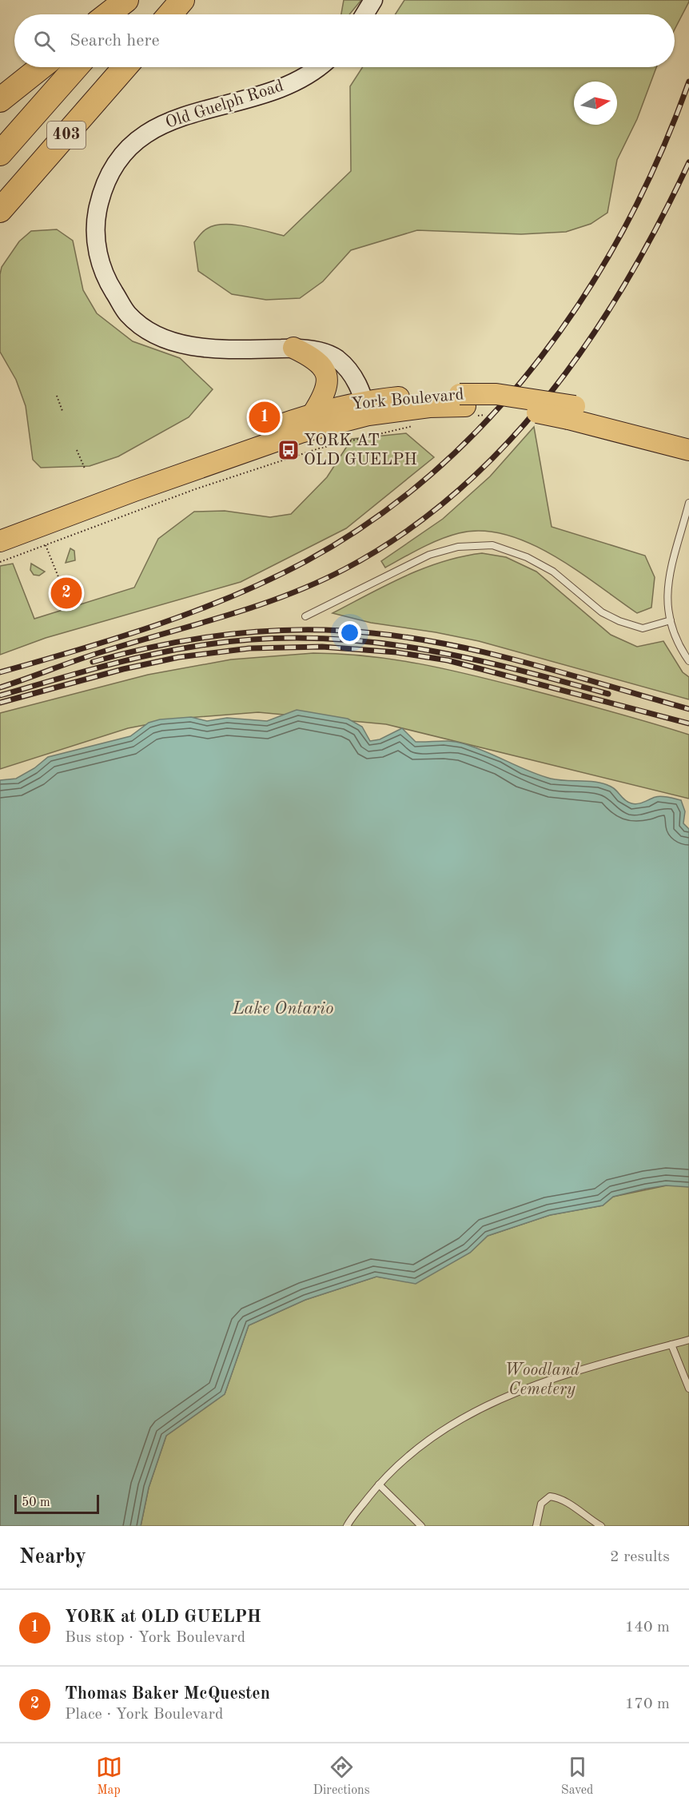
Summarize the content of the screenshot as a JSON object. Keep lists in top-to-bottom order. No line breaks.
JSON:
{"streets":{"highway":["403"],"main road":["York Boulevard"],"street":["Old Guelph Road"]},"crossings":[["Old Guelph Road","York Boulevard"]],"water":["Lake Ontario"],"parks":["Woodland Cemetery"],"places":{"bus stop":["YORK AT OLD GUELPH"]},"scale_bar":"50 m","north":"right","page":{"search":"Search here","pins":["1","2"],"scale":"50 m","heading":["Nearby","2 results"],"list":[{"mark":"1","name":"YORK at OLD GUELPH","note":"Bus stop · York Boulevard","value":"140 m"},{"mark":"2","name":"Thomas Baker McQuesten","note":"Place · York Boulevard","value":"170 m"}],"nav":["Map","Directions","Saved"]}}
